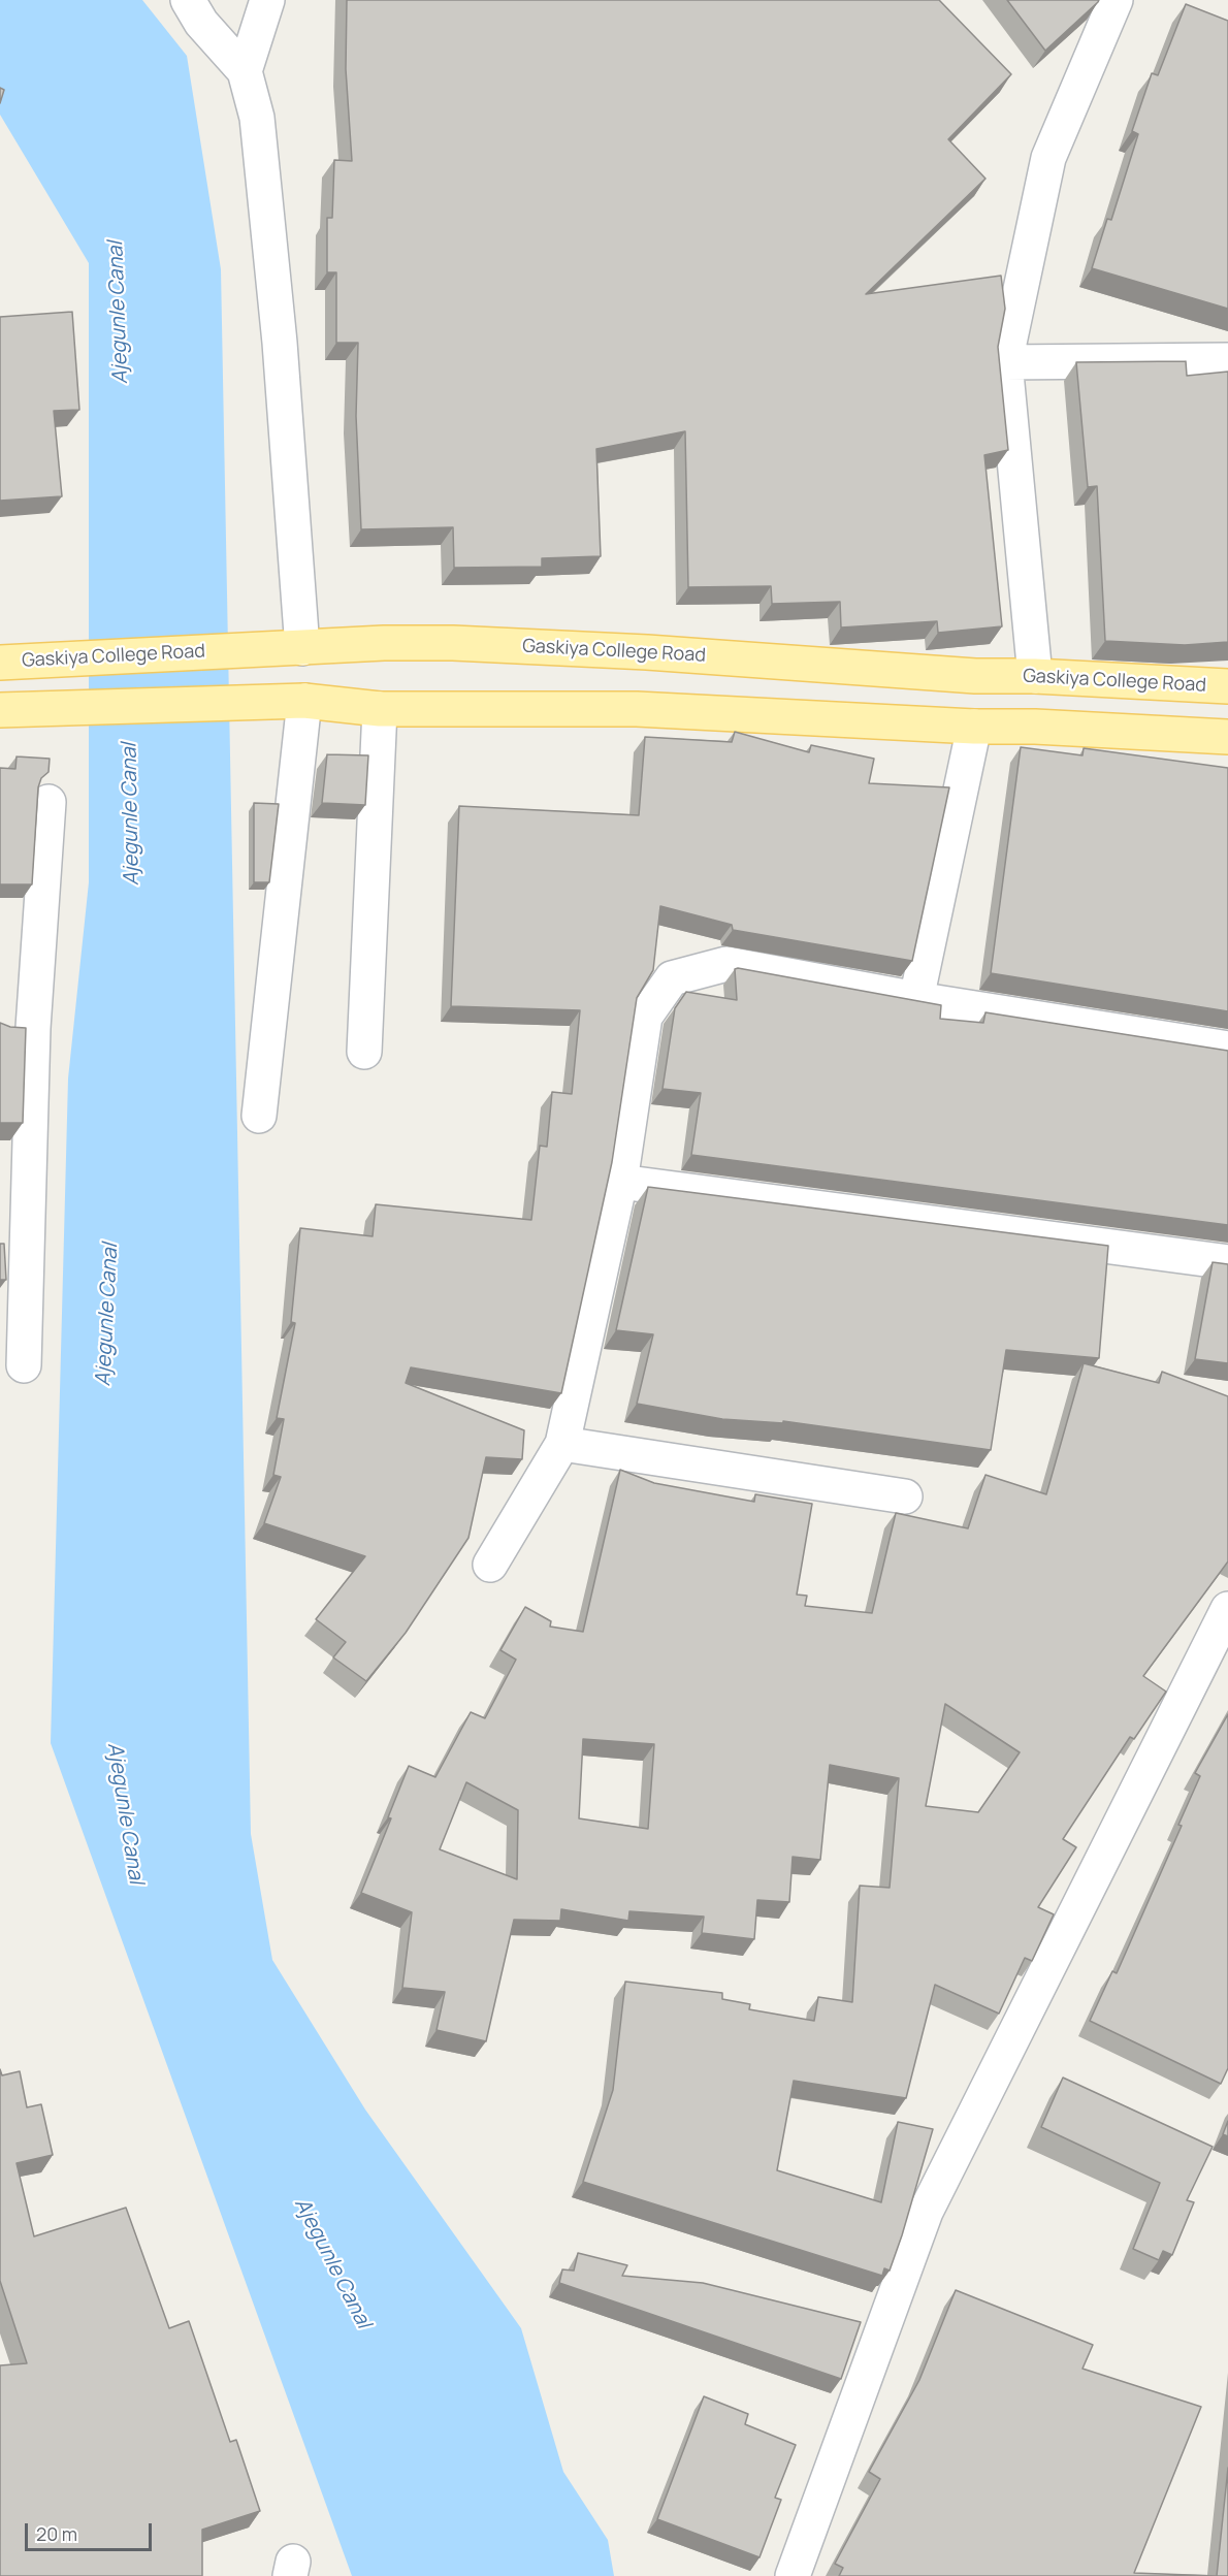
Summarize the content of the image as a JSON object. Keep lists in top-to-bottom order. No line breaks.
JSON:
{"streets":{"main road":["Gaskiya College Road"]},"water":["Ajegunle Canal"],"scale_bar":"20 m"}
